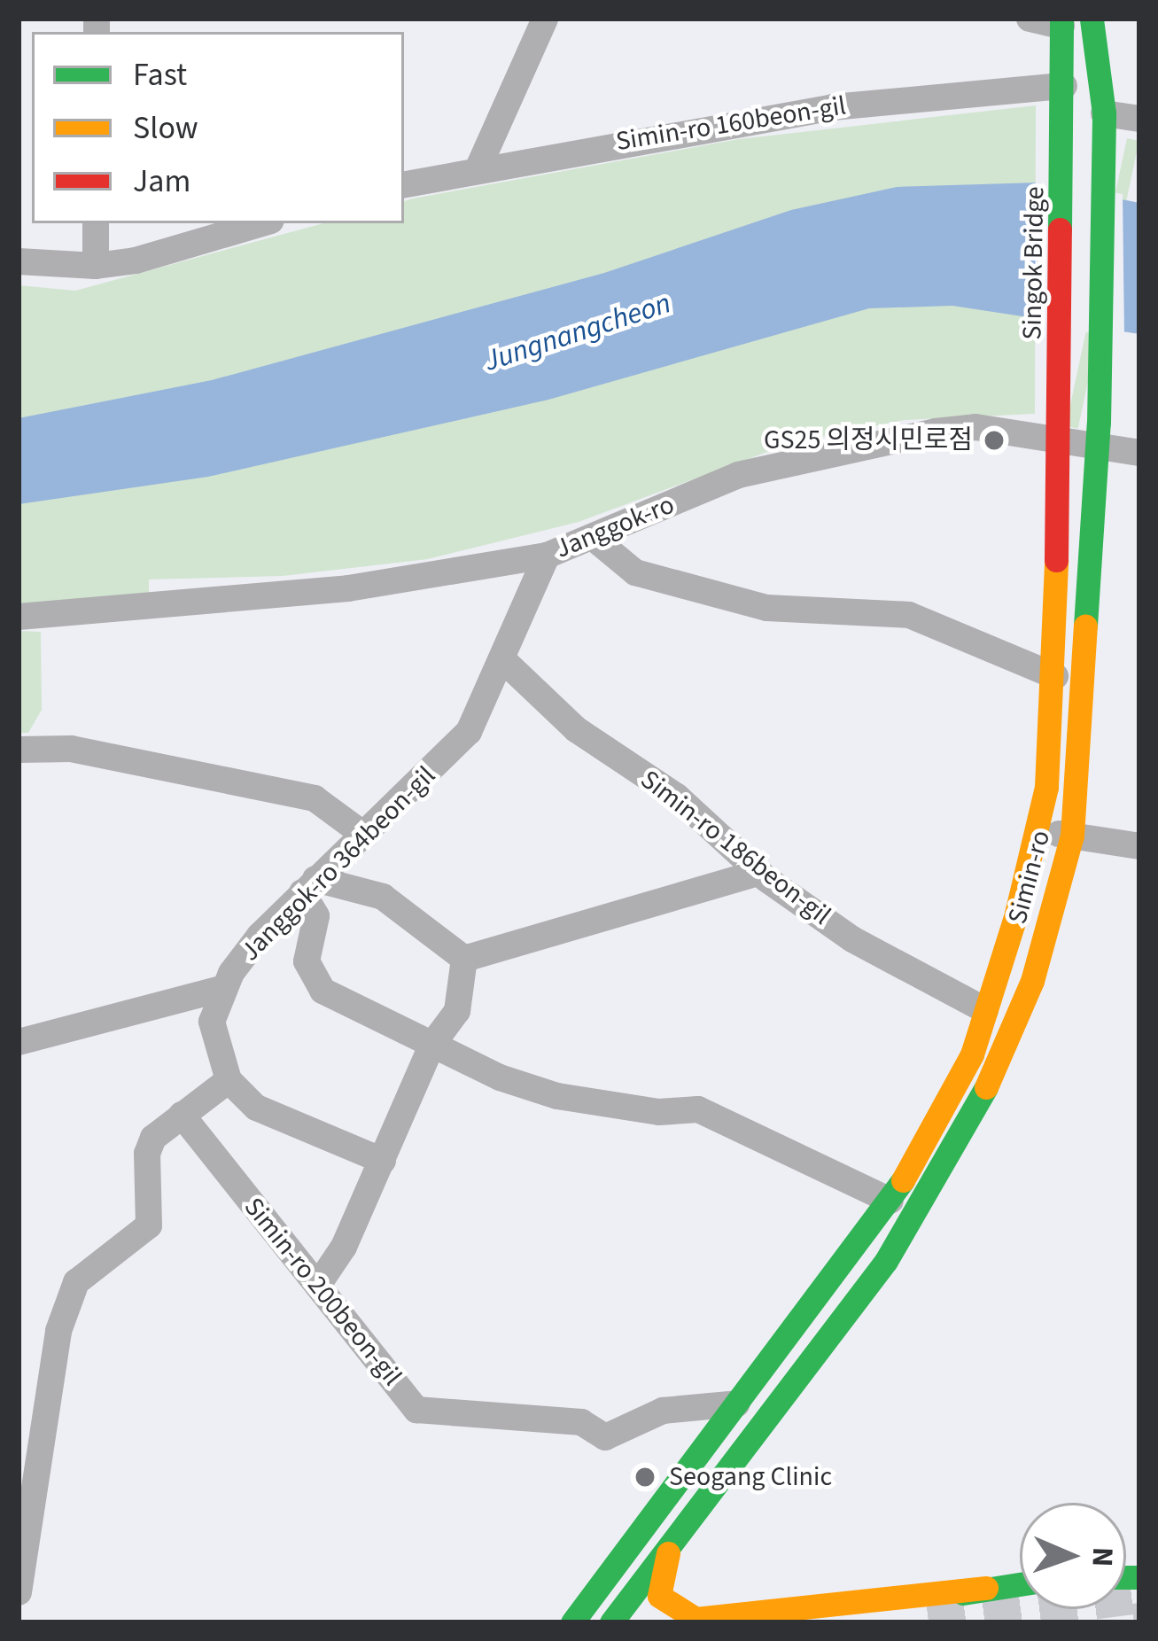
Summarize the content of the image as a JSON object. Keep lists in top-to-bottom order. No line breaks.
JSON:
{"streets":{"street":["Simin-ro 160beon-gil","Singok Bridge","Janggok-ro","Simin-ro 186beon-gil","Janggok-ro 364beon-gil","Simin-ro","Simin-ro 200beon-gil"]},"crossings":[["Simin-ro 160beon-gil","Singok Bridge"],["Singok Bridge","Janggok-ro"],["Singok Bridge","Simin-ro"],["Janggok-ro","Janggok-ro 364beon-gil"],["Janggok-ro","Simin-ro"],["Simin-ro 186beon-gil","Janggok-ro 364beon-gil"],["Simin-ro 186beon-gil","Simin-ro"],["Simin-ro","Simin-ro 200beon-gil"]],"water":["Jungnangcheon"],"places":["GS25 의정시민로점","Seogang Clinic"],"legend":["Fast","Slow","Jam"],"north":"right"}
